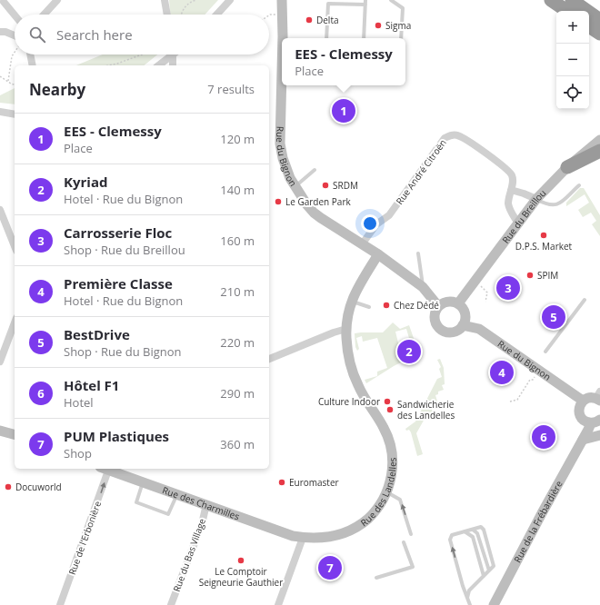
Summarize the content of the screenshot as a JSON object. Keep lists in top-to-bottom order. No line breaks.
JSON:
{"streets":{"street":["Rue du Bignon","Rue André Citroën","Rue du Breillou","Rue des Landelles","Rue des Charmilles","Rue de la Frébardière","Rue de l'Erbonière","Rue du Bas Village"]},"crossings":[["Rue du Bignon","Rue André Citroën"],["Rue du Bignon","Rue du Breillou"],["Rue du Bignon","Rue des Landelles"],["Rue André Citroën","Rue du Breillou"],["Rue des Landelles","Rue des Charmilles"],["Rue des Charmilles","Rue du Bas Village"]],"one_way":["Rue de l'Erbonière"],"places":["Delta","Sigma","SRDM","Le Garden Park","D.P.S. Market","SPIM","Chez Dédé","Culture Indoor","Sandwicherie des Landelles","Euromaster","Docuworld","Le Comptoir Seigneurie Gauthier"],"page":{"map_buttons":["+","−"],"search":"Search here","popup":["EES - Clemessy","Place"],"heading":["Nearby","7 results"],"pins":["1","3","5","2","4","6","7"],"list":[{"mark":"1","name":"EES - Clemessy","note":"Place","value":"120 m"},{"mark":"2","name":"Kyriad","note":"Hotel · Rue du Bignon","value":"140 m"},{"mark":"3","name":"Carrosserie Floc","note":"Shop · Rue du Breillou","value":"160 m"},{"mark":"4","name":"Première Classe","note":"Hotel · Rue du Bignon","value":"210 m"},{"mark":"5","name":"BestDrive","note":"Shop · Rue du Bignon","value":"220 m"},{"mark":"6","name":"Hôtel F1","note":"Hotel","value":"290 m"},{"mark":"7","name":"PUM Plastiques","note":"Shop","value":"360 m"}]}}
